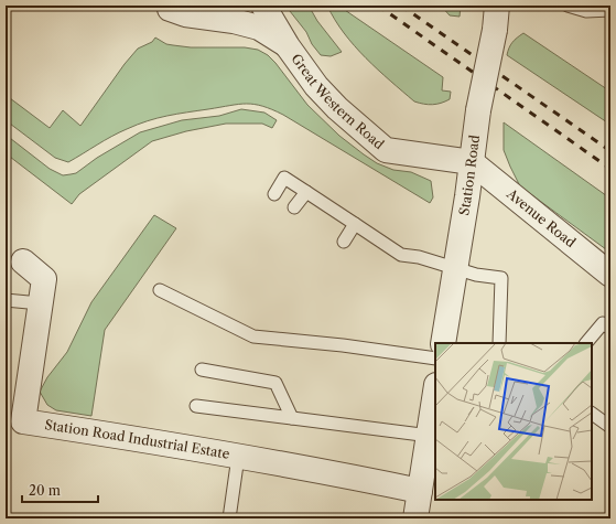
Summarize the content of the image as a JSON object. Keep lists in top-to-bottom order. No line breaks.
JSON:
{"streets":{"street":["Great Western Road","Station Road","Avenue Road","Station Road Industrial Estate"]},"crossings":[["Great Western Road","Station Road"],["Great Western Road","Avenue Road"],["Station Road","Avenue Road"]],"scale_bar":"20 m"}
